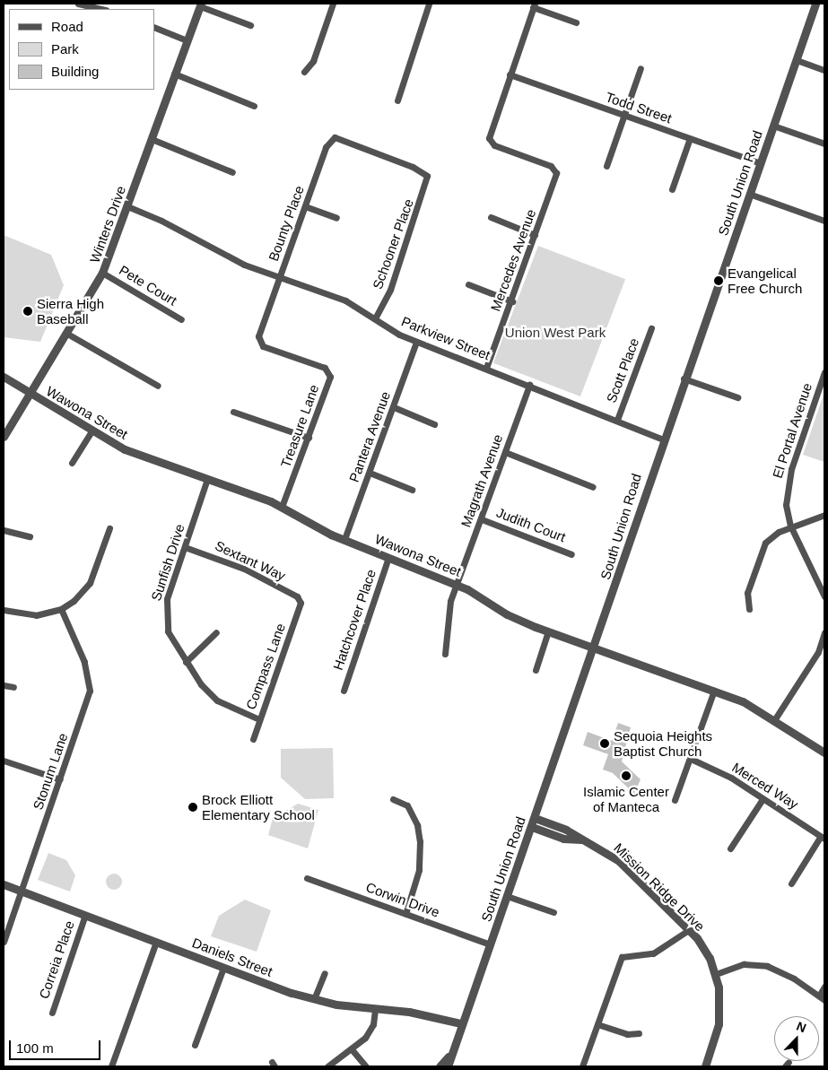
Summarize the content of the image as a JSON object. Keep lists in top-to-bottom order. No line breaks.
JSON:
{"streets":{"street":["Todd Street","South Union Road","Bounty Place","Winters Drive","Schooner Place","Mercedes Avenue","Pete Court","Parkview Street","Scott Place","Wawona Street","Treasure Lane","El Portal Avenue","Pantera Avenue","Magrath Avenue","Judith Court","Sextant Way","Sunfish Drive","Hatchcover Place","Compass Lane","Stonum Lane","Merced Way","Mission Ridge Drive","Corwin Drive","Daniels Street","Correia Place"]},"crossings":[["Todd Street","South Union Road"],["Todd Street","Mercedes Avenue"],["South Union Road","Parkview Street"],["South Union Road","Wawona Street"],["South Union Road","Mission Ridge Drive"],["South Union Road","Corwin Drive"],["South Union Road","Daniels Street"],["Bounty Place","Schooner Place"],["Bounty Place","Parkview Street"],["Bounty Place","Treasure Lane"],["Winters Drive","Pete Court"],["Winters Drive","Parkview Street"],["Winters Drive","Wawona Street"],["Schooner Place","Parkview Street"],["Mercedes Avenue","Parkview Street"],["Parkview Street","Scott Place"],["Parkview Street","Pantera Avenue"],["Parkview Street","Magrath Avenue"],["Wawona Street","Treasure Lane"],["Wawona Street","Pantera Avenue"],["Wawona Street","Magrath Avenue"],["Wawona Street","Sunfish Drive"],["Wawona Street","Hatchcover Place"],["Magrath Avenue","Judith Court"],["Sextant Way","Sunfish Drive"],["Sextant Way","Compass Lane"],["Sunfish Drive","Compass Lane"],["Stonum Lane","Daniels Street"],["Daniels Street","Correia Place"]],"parks":["Union West Park"],"places":["Evangelical Free Church","Sierra High Baseball","Sequoia Heights Baptist Church","Islamic Center of Manteca","Brock Elliott Elementary School"],"legend":["Road","Park","Building"],"scale_bar":"100 m","north":"top"}
